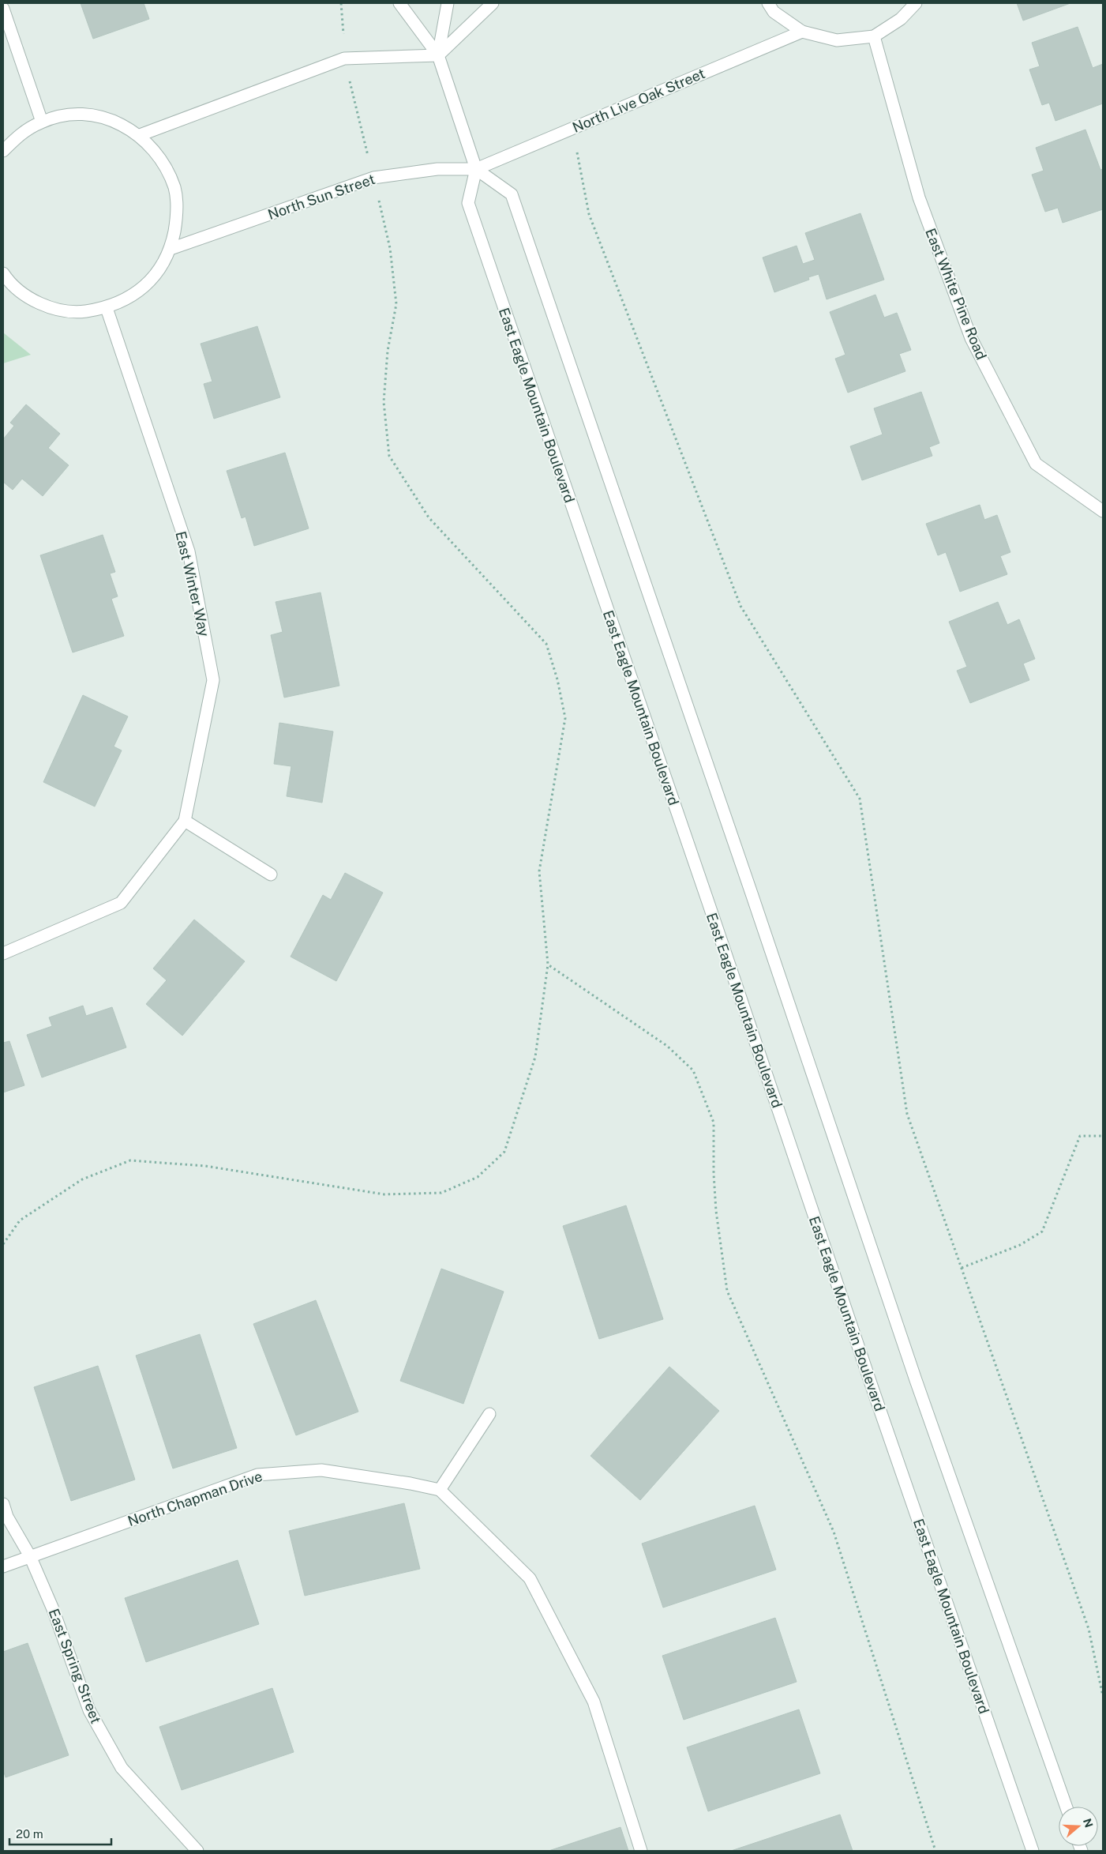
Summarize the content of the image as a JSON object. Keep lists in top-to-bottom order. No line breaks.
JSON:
{"streets":{"street":["North Live Oak Street","North Sun Street","East White Pine Road","East Eagle Mountain Boulevard","East Winter Way","North Chapman Drive","East Spring Street"]},"crossings":[["North Live Oak Street","North Sun Street"],["North Live Oak Street","East Eagle Mountain Boulevard"],["North Sun Street","East Eagle Mountain Boulevard"],["North Chapman Drive","East Spring Street"]],"scale_bar":"20 m","north":"right"}
